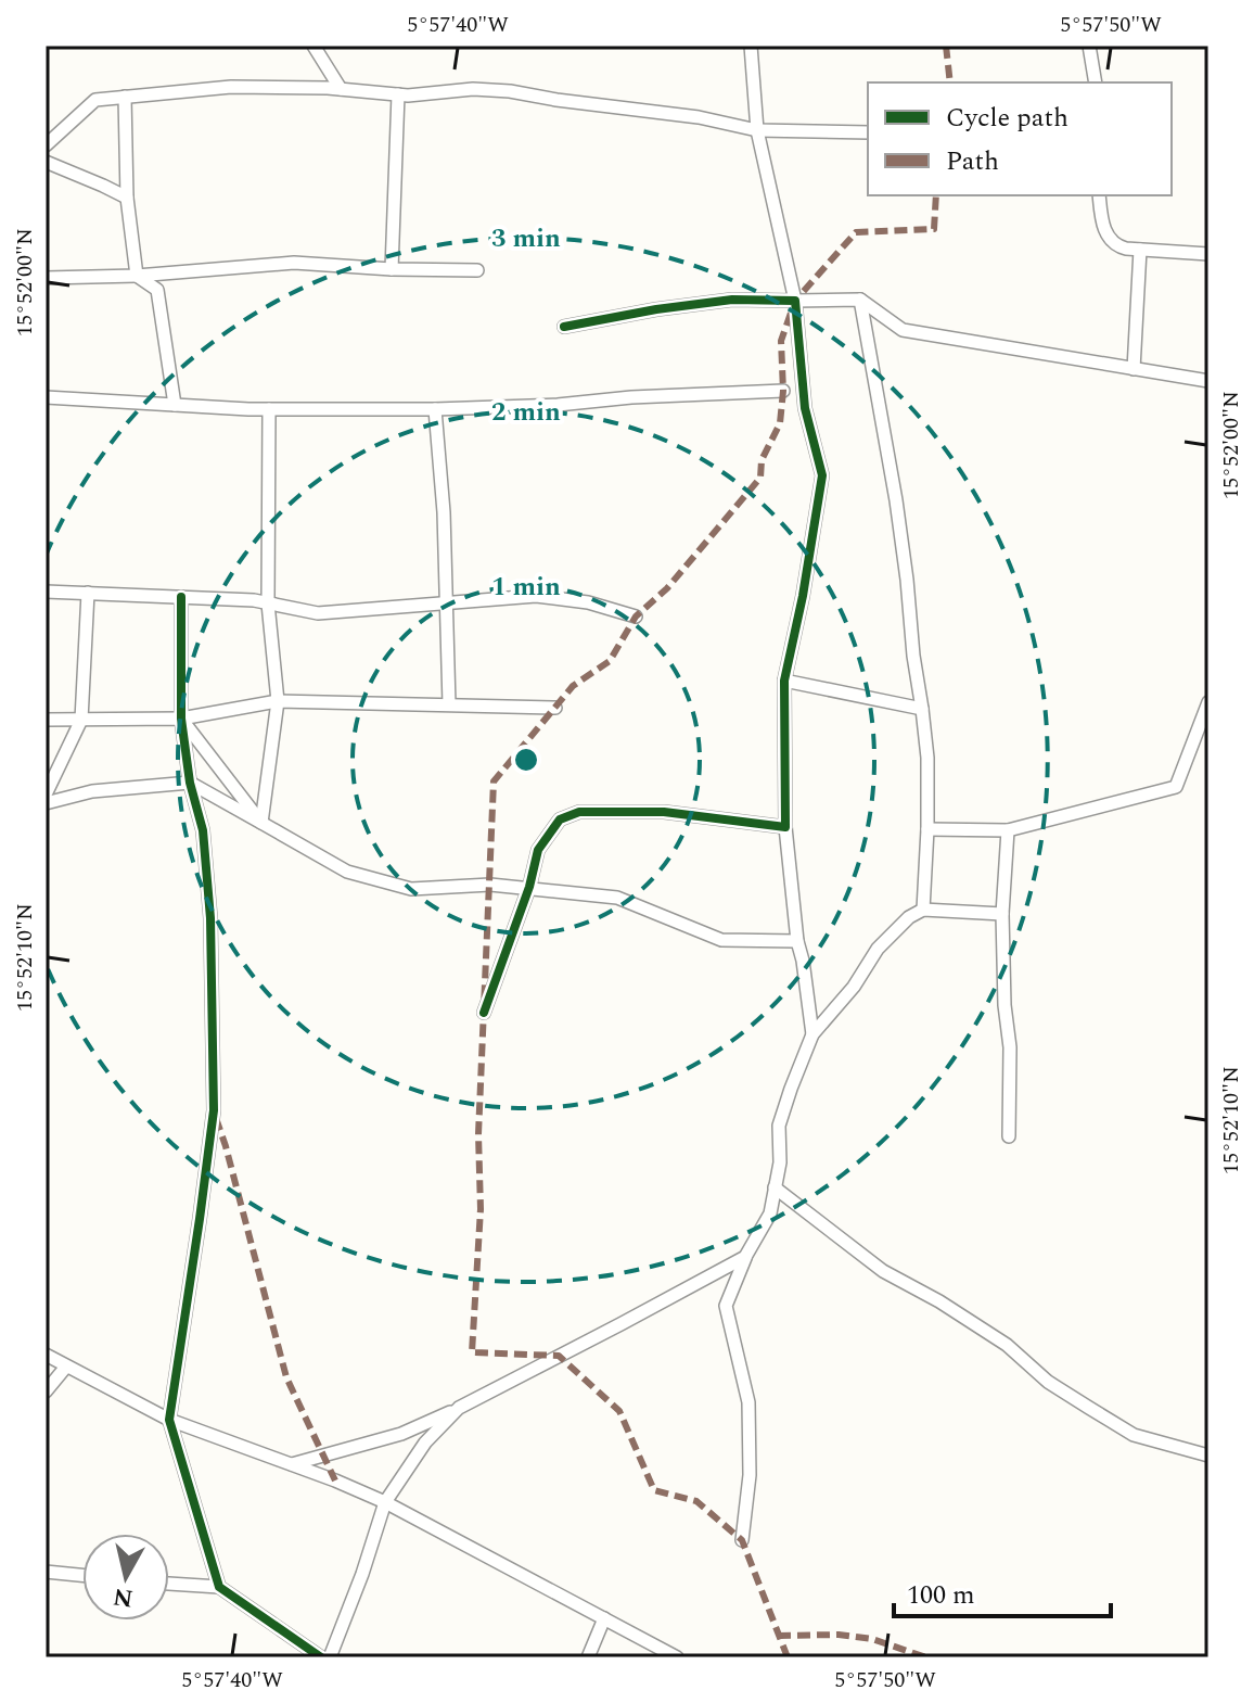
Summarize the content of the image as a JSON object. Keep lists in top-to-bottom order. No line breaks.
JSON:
{"legend":["Cycle path","Path"],"scale_bar":"100 m","north":"bottom","coordinates":["5°57'40\"W","5°57'50\"W","15°52'00\"N","15°52'10\"N"],"rings":["3 min","2 min","1 min"]}
